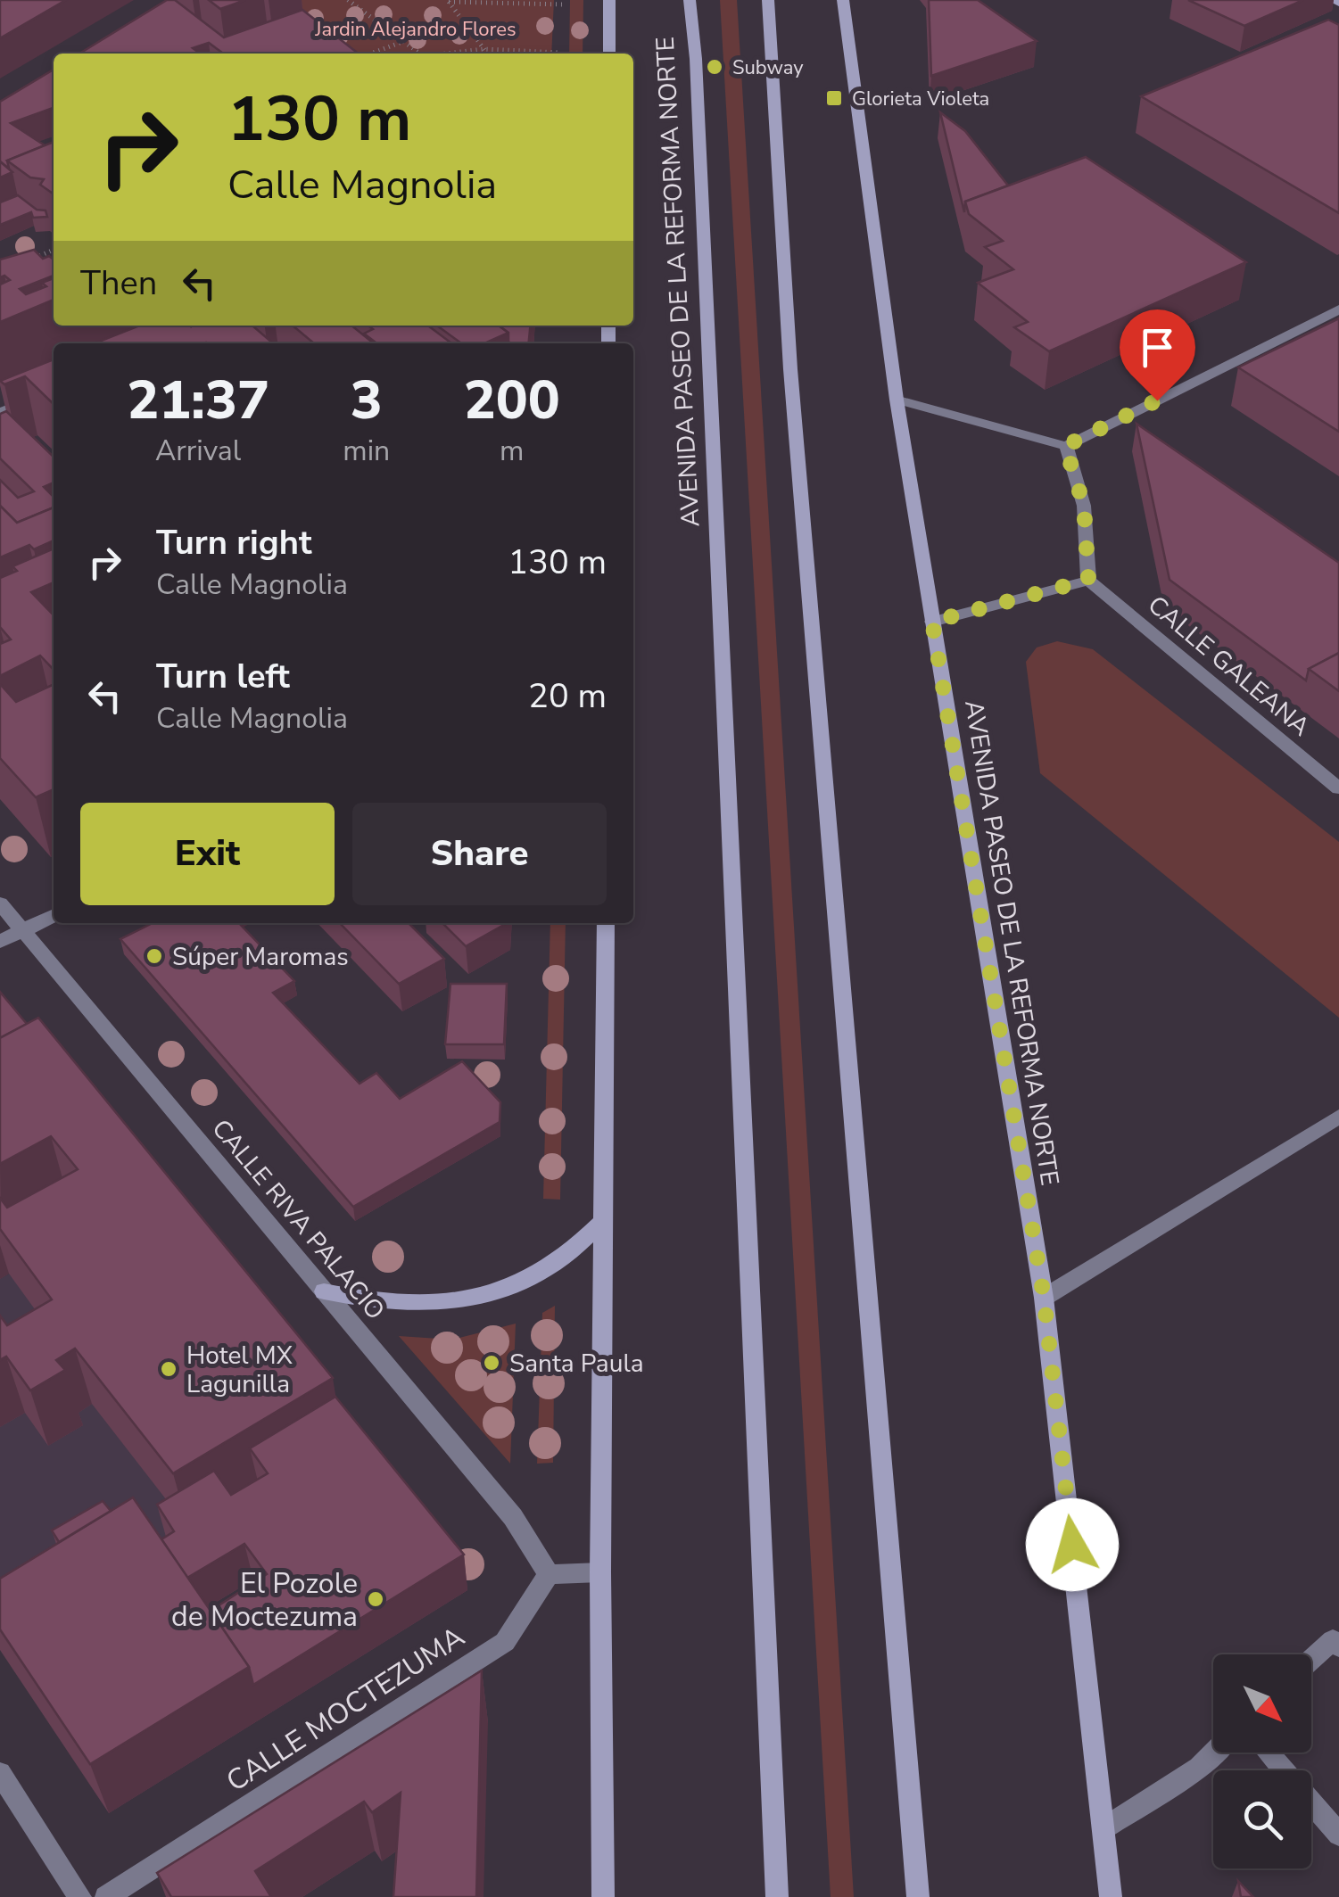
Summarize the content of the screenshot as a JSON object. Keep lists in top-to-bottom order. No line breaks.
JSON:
{"streets":{"main road":["AVENIDA PASEO DE LA REFORMA NORTE"],"street":["CALLE GALEANA","CALLE RIVA PALACIO","CALLE MOCTEZUMA"]},"crossings":[["CALLE RIVA PALACIO","CALLE MOCTEZUMA"]],"parks":["Jardin Alejandro Flores"],"places":{"other":["Subway","Súper Maromas","Santa Paula","Hotel MX Lagunilla","El Pozole de Moctezuma"],"transit":["Glorieta Violeta"]},"north":"bottom right","page":{"turn":["130 m","Calle Magnolia"],"then":"Then","eta":["21:37","Arrival","3","min","200","m"],"list":[{"name":"Turn right","note":"Calle Magnolia","value":"130 m"},{"name":"Turn left","note":"Calle Magnolia","value":"20 m"}],"buttons":["Exit","Share"]}}
